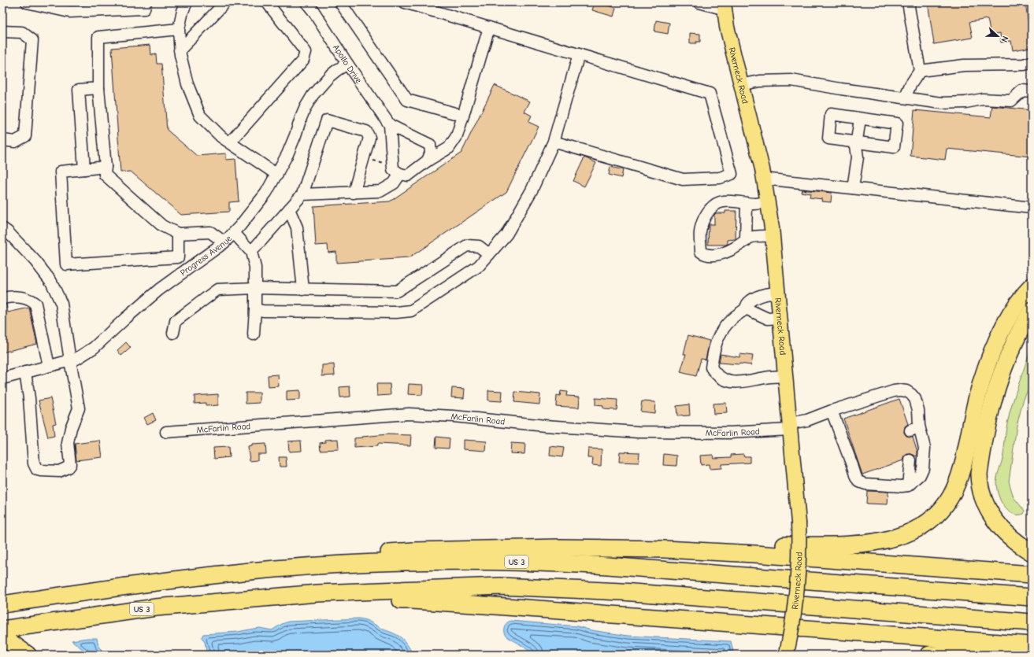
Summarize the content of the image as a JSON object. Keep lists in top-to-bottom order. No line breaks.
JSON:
{"streets":{"highway":["US 3"],"main road":["Riverneck Road"],"street":["Apollo Drive","Progress Avenue","McFarlin Road"]},"crossings":[["Apollo Drive","Progress Avenue"],["Riverneck Road","McFarlin Road"]],"north":"right"}
